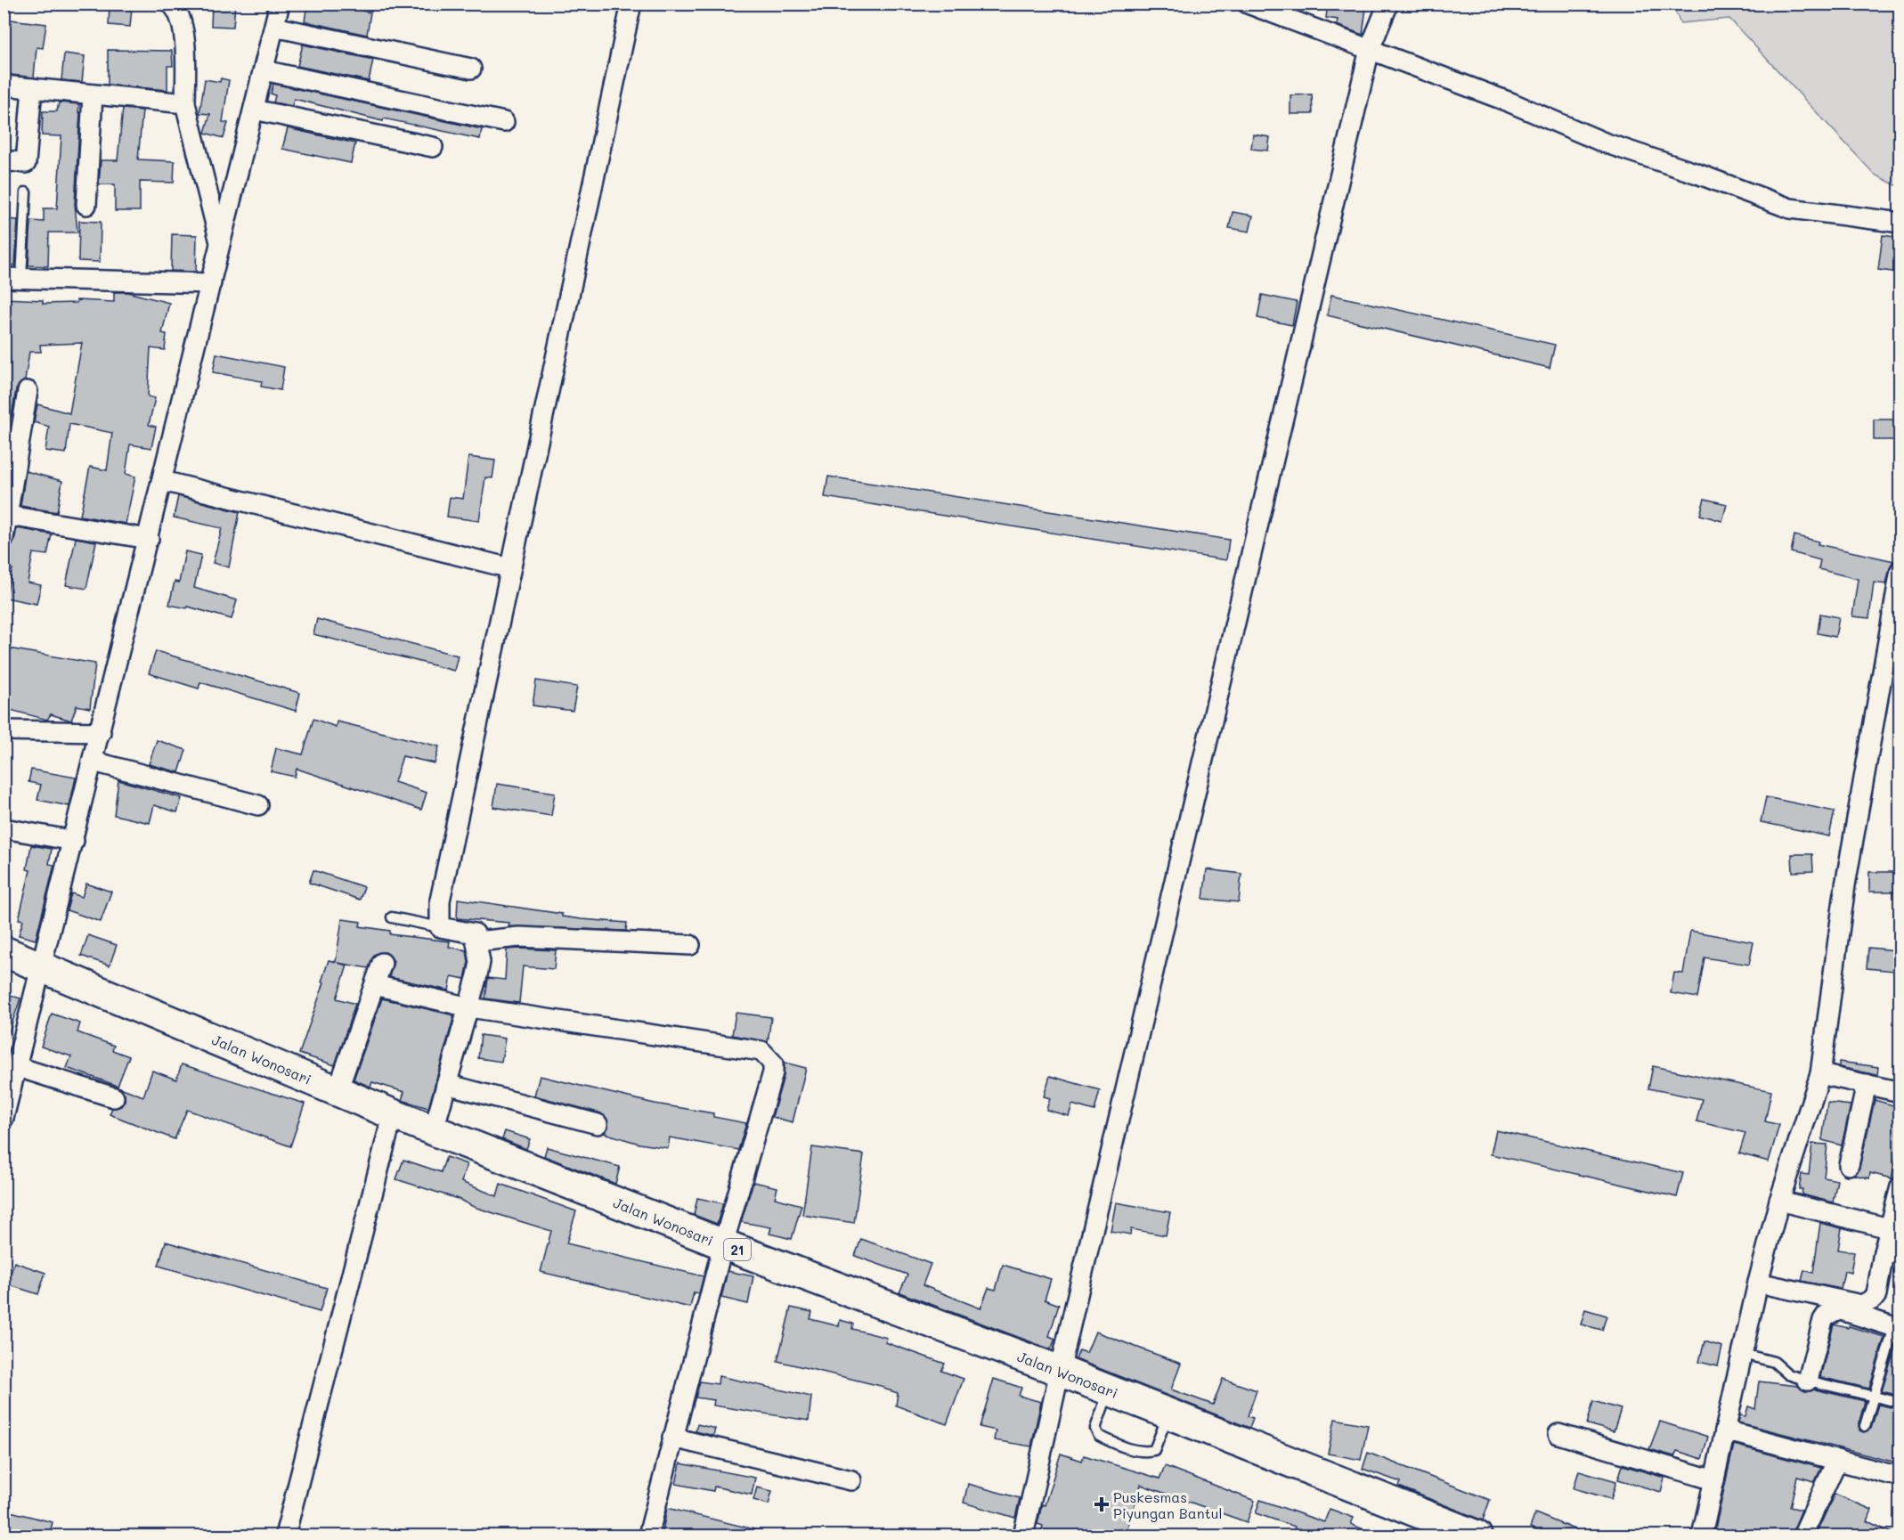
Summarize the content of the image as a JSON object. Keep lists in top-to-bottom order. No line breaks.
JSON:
{"streets":{"highway":["Jalan Wonosari","21"]},"places":{"health":["Puskesmas Piyungan Bantul"]}}
